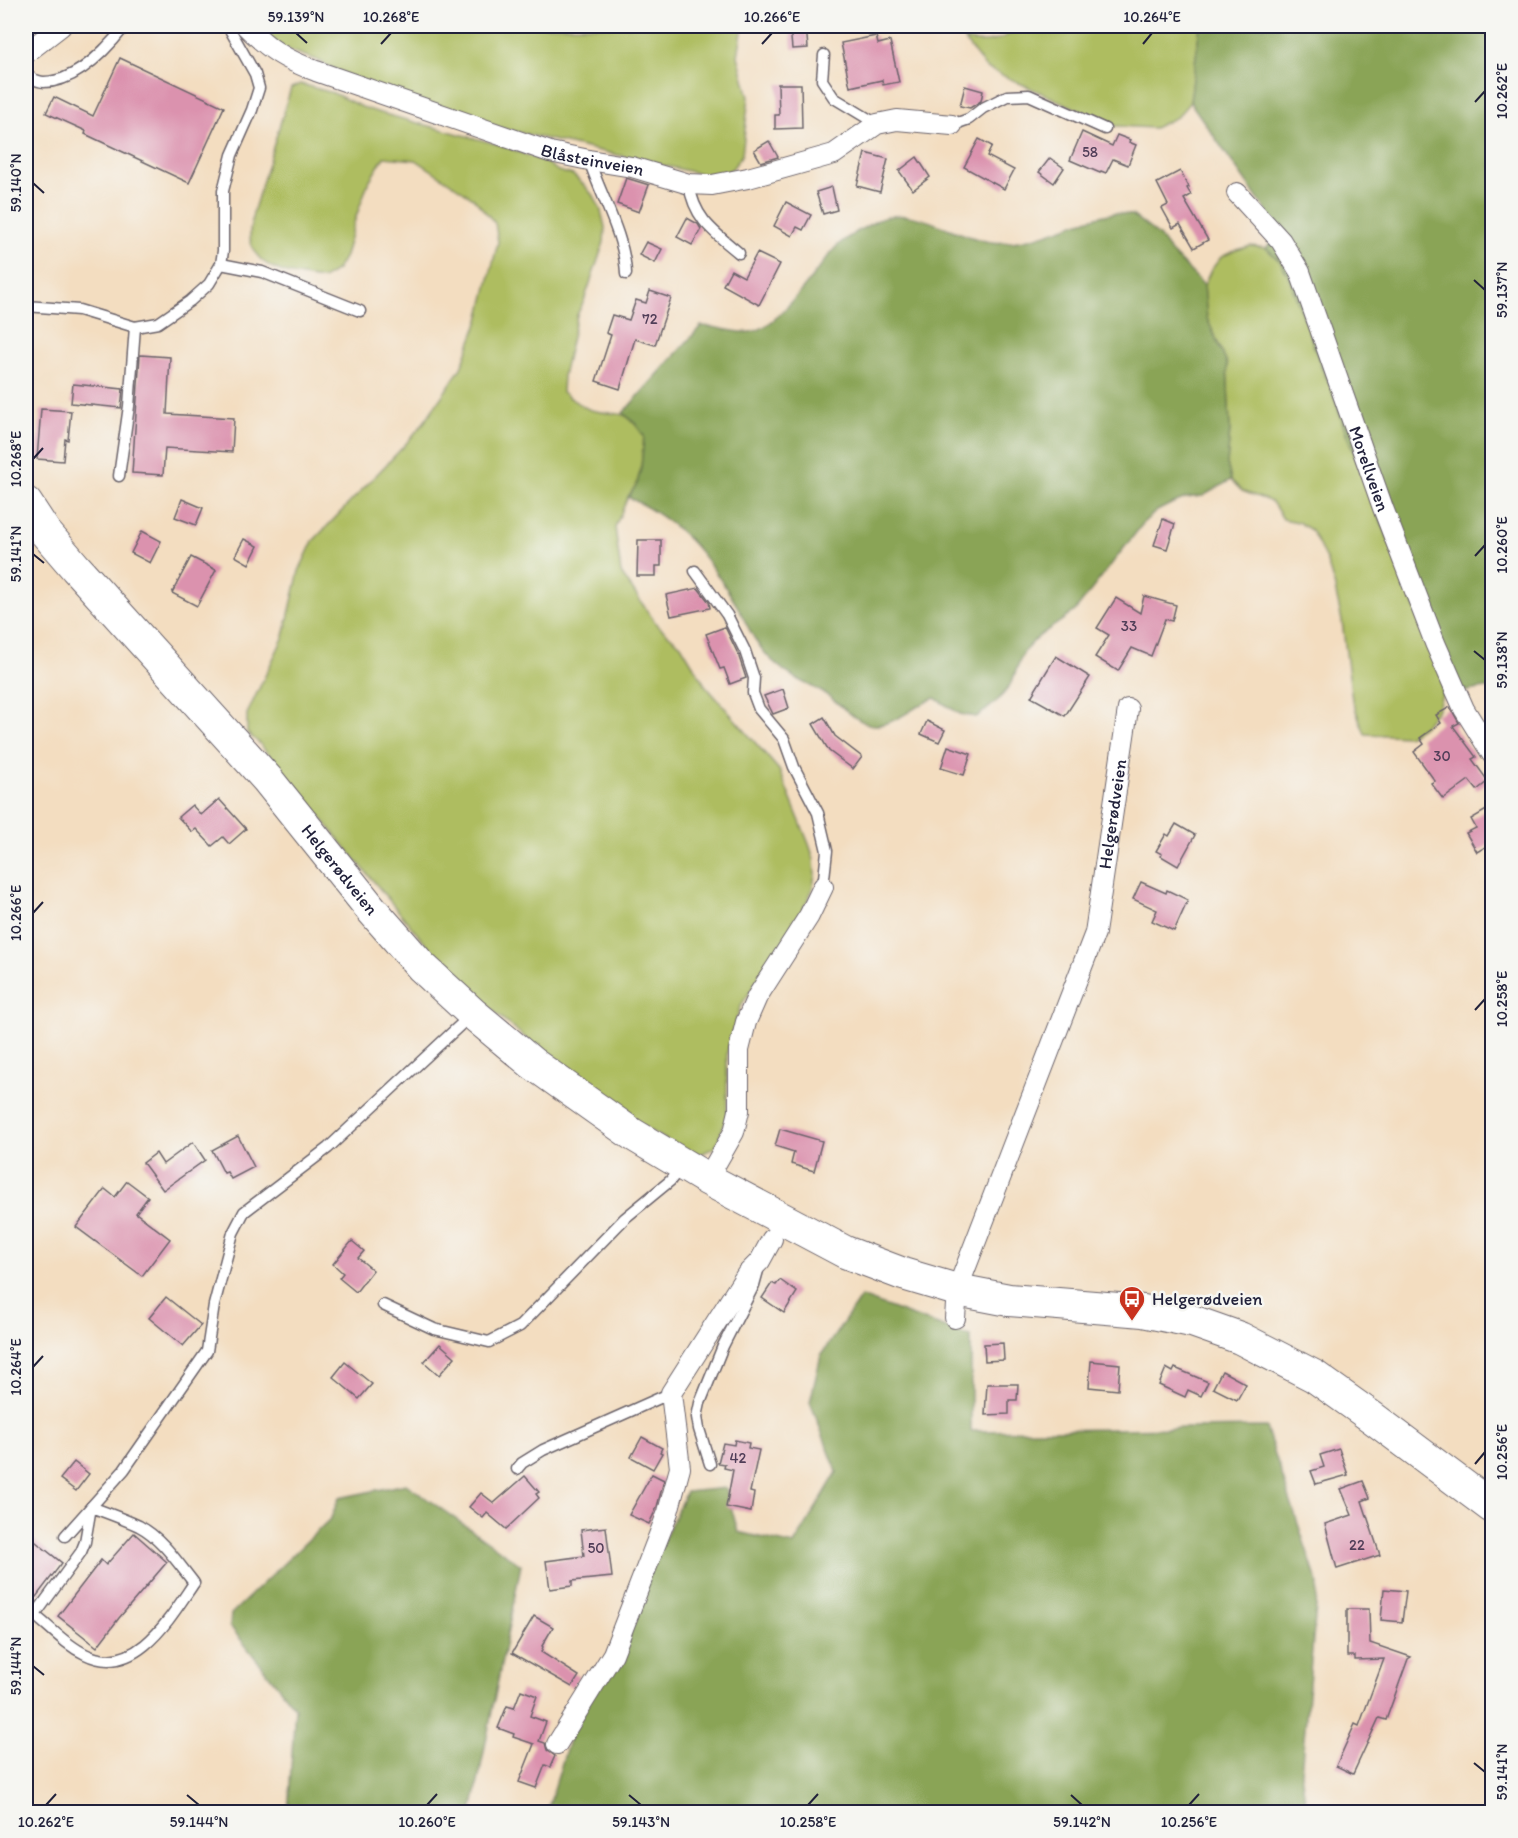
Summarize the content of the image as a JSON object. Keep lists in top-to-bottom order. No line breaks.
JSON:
{"streets":{"main road":["Helgerødveien"],"street":["Blåsteinveien","Morellveien"]},"places":{"bus stop":["Helgerødveien"]},"house_numbers":["58","72","33","30","42","22","50"],"coordinates":["59.139°N","10.268°E","10.266°E","10.264°E","10.262°E","59.140°N","59.137°N","10.260°E","59.141°N","59.138°N","10.258°E","10.256°E","59.144°N","59.143°N","59.142°N"]}
